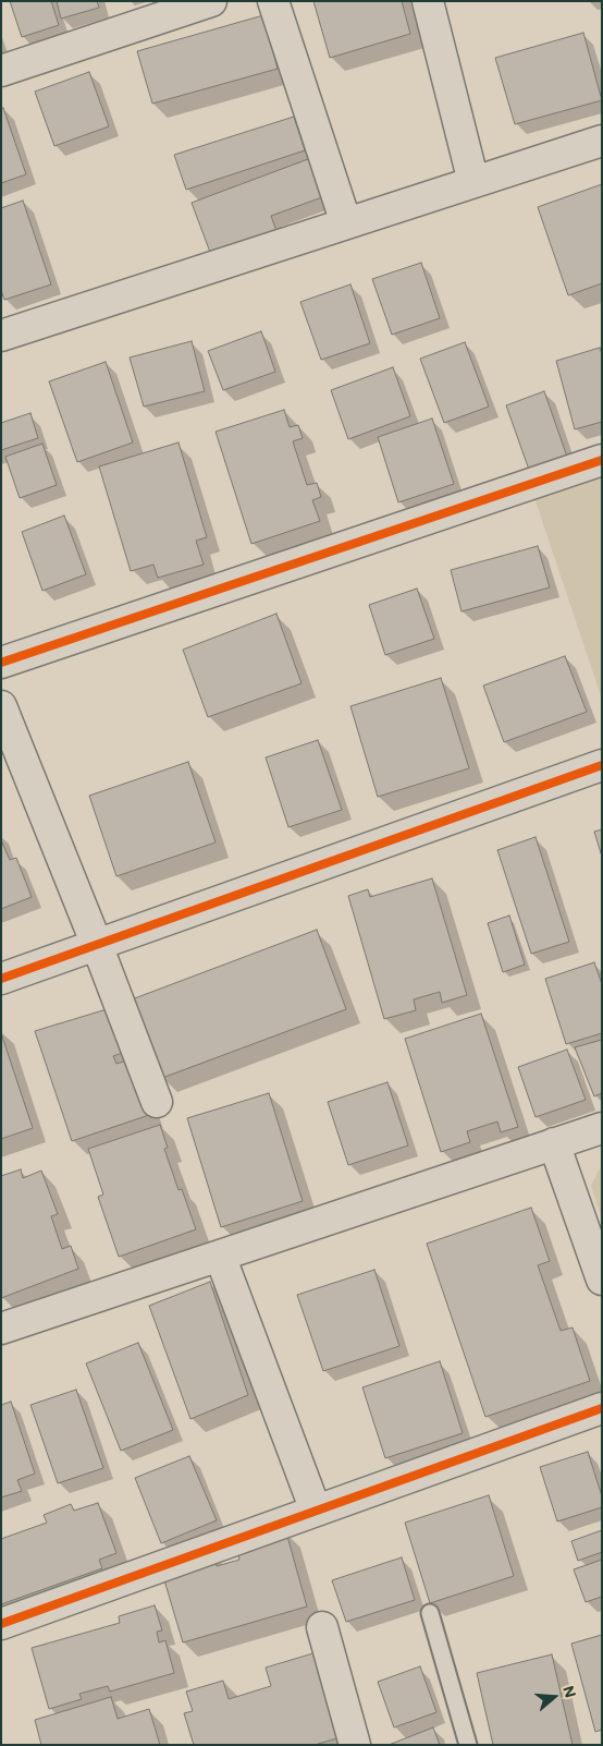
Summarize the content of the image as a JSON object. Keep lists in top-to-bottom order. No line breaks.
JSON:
{"north":"right"}
